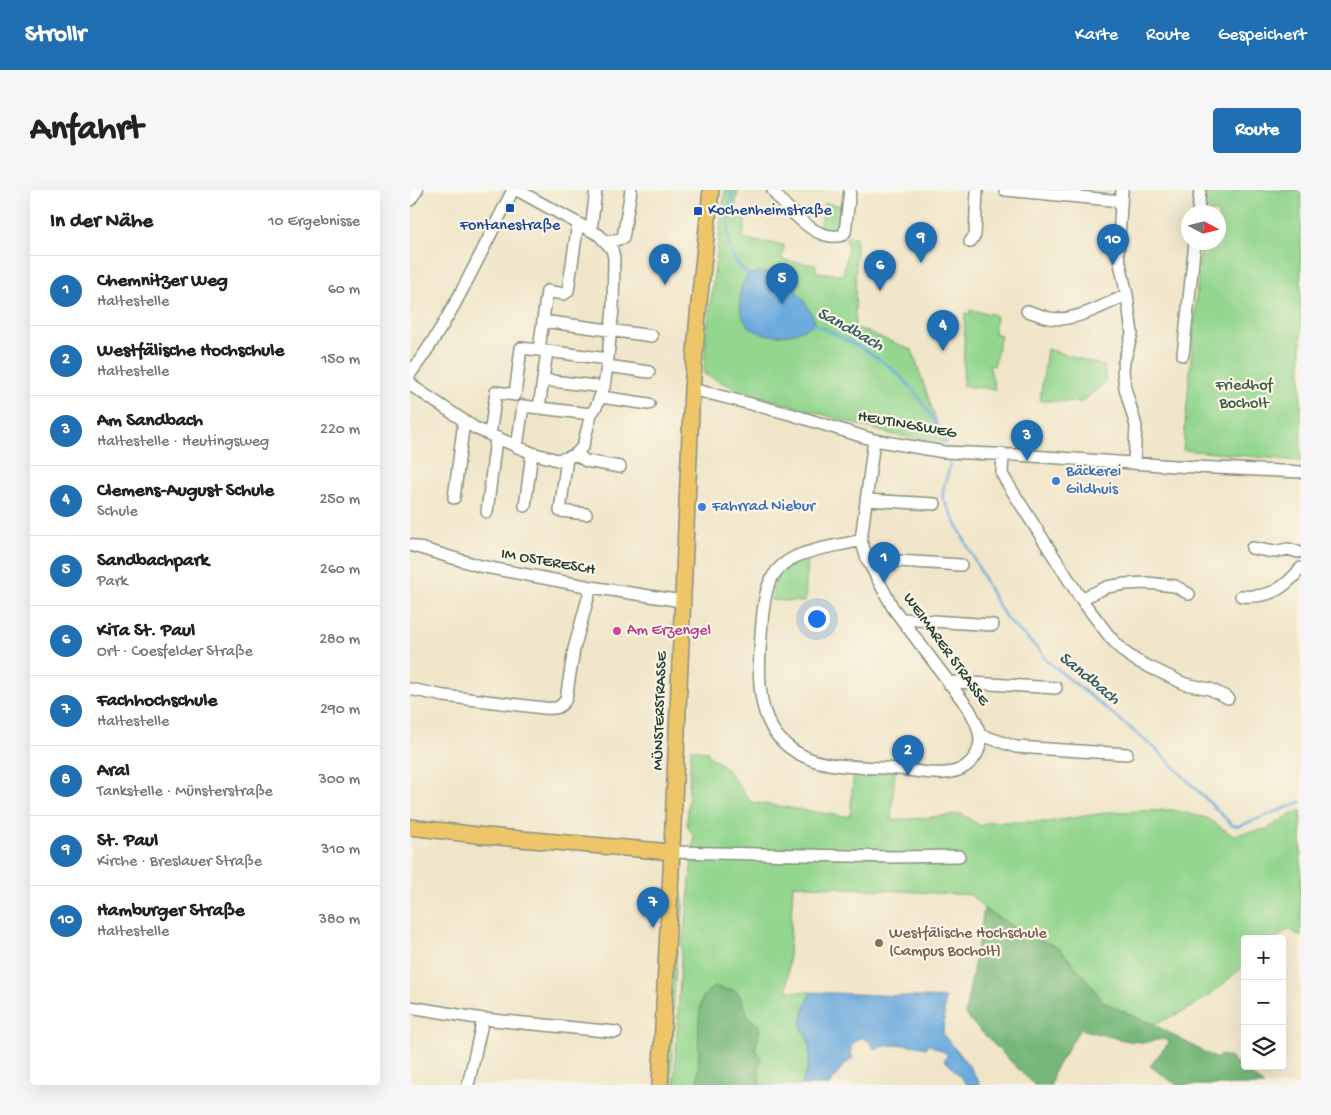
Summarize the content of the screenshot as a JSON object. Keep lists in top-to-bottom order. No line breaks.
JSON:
{"streets":{"main road":["MÜNSTERSTRASSE"],"street":["HEUTINGSWEG","IM OSTERESCH","WEIMARER STRASSE"]},"crossings":[["HEUTINGSWEG","WEIMARER STRASSE"],["HEUTINGSWEG","MÜNSTERSTRASSE"],["IM OSTERESCH","MÜNSTERSTRASSE"]],"water":["Sandbach"],"parks":["Friedhof Bocholt"],"places":{"transit":["Fontanestraße","Kochenheimstraße"],"other":["Bäckerei Gildhuis","Fahrrad Niebur","Am Erzengel","Westfälische Hochschule (Campus Bocholt)"]},"north":"right","page":{"header":"Strollr","nav":["Karte","Route","Gespeichert"],"buttons":"Route","title":"Anfahrt","heading":["In der Nähe","10 Ergebnisse"],"pins":["9","10","8","6","5","4","3","1","2","7"],"list":[{"mark":"1","name":"Chemnitzer Weg","note":"Haltestelle","value":"60 m"},{"mark":"2","name":"Westfälische Hochschule","note":"Haltestelle","value":"150 m"},{"mark":"3","name":"Am Sandbach","note":"Haltestelle · Heutingsweg","value":"220 m"},{"mark":"4","name":"Clemens-August Schule","note":"Schule","value":"250 m"},{"mark":"5","name":"Sandbachpark","note":"Park","value":"260 m"},{"mark":"6","name":"KiTa St. Paul","note":"Ort · Coesfelder Straße","value":"280 m"},{"mark":"7","name":"Fachhochschule","note":"Haltestelle","value":"290 m"},{"mark":"8","name":"Aral","note":"Tankstelle · Münsterstraße","value":"300 m"},{"mark":"9","name":"St. Paul","note":"Kirche · Breslauer Straße","value":"310 m"},{"mark":"10","name":"Hamburger Straße","note":"Haltestelle","value":"380 m"}],"map_buttons":["+","−"]}}
